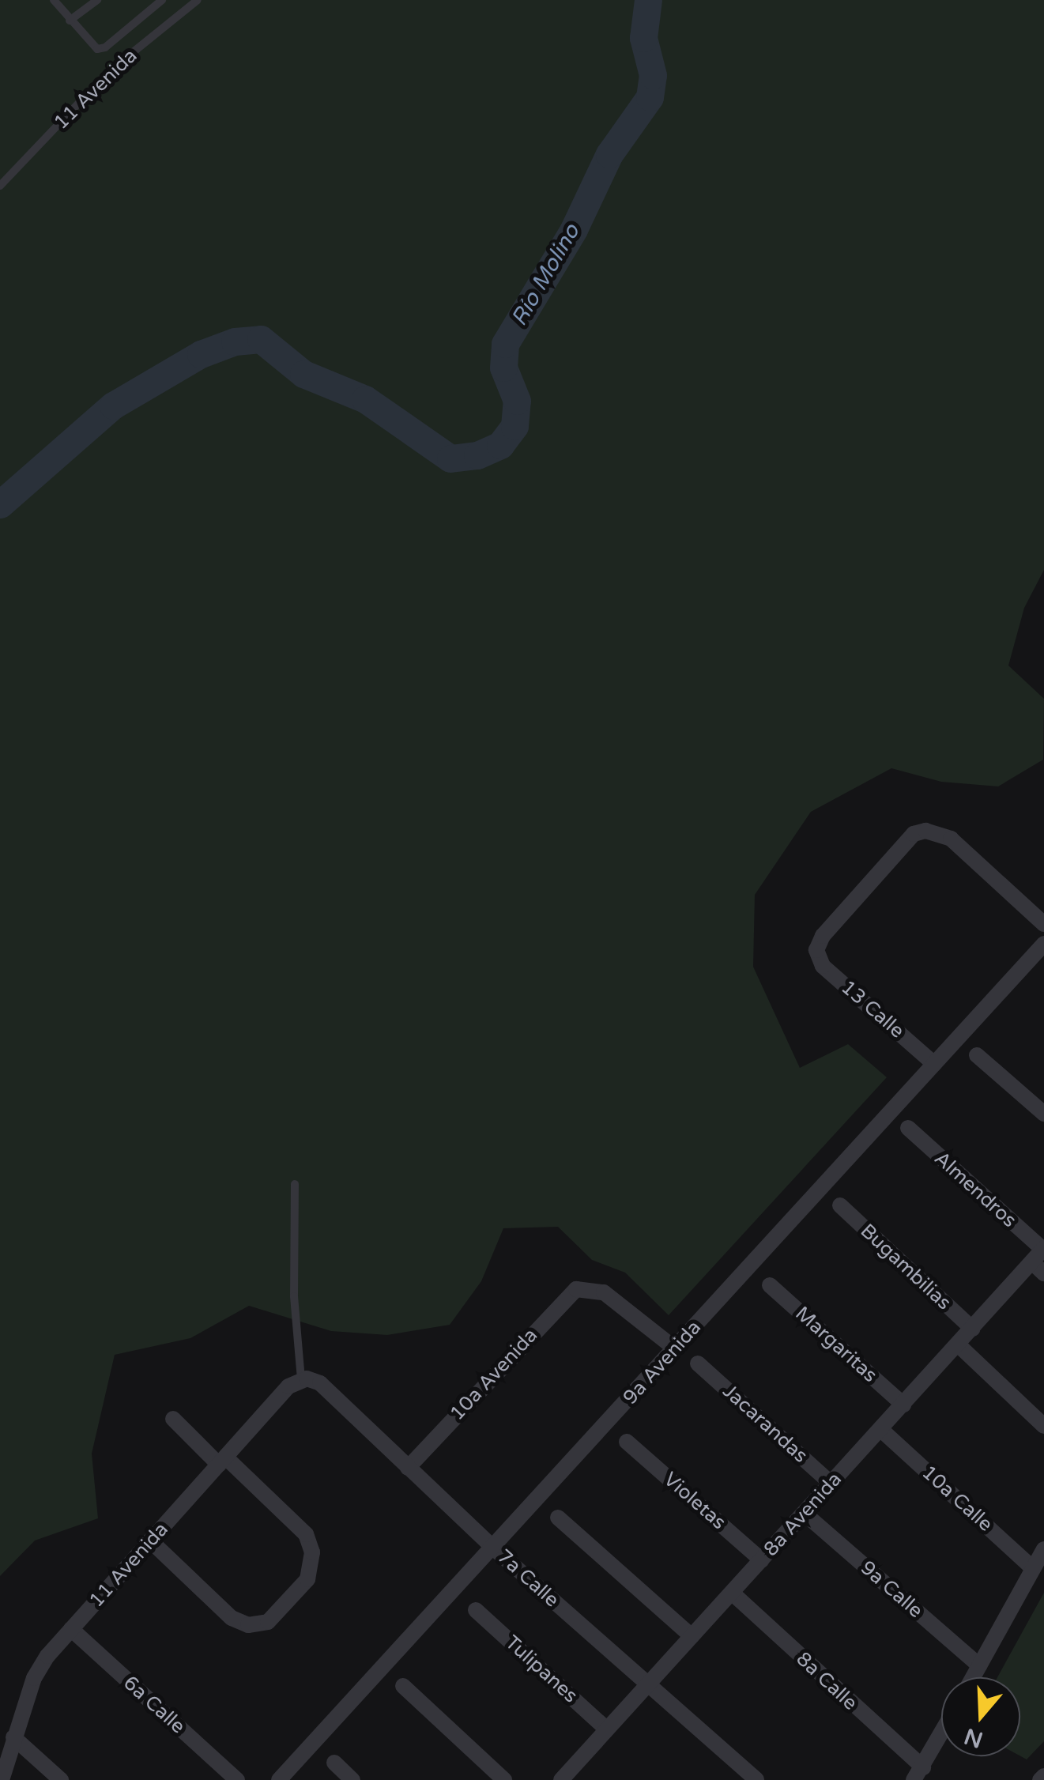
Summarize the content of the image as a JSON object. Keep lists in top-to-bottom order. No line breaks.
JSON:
{"streets":{"street":["11 Avenida","13 Calle","Almendros","Bugambilias","Margaritas","9a Avenida","10a Avenida","Jacarandas","10a Calle","Violetas","8a Avenida","7a Calle","9a Calle","Tulipanes","8a Calle","6a Calle"]},"crossings":[["11 Avenida","7a Calle"],["11 Avenida","6a Calle"],["13 Calle","9a Avenida"],["Almendros","8a Avenida"],["Bugambilias","8a Avenida"],["Margaritas","8a Avenida"],["9a Avenida","10a Avenida"],["9a Avenida","7a Calle"],["10a Avenida","7a Calle"],["Jacarandas","8a Avenida"],["10a Calle","8a Avenida"],["Violetas","8a Avenida"],["8a Avenida","7a Calle"],["8a Avenida","9a Calle"],["8a Avenida","Tulipanes"],["8a Avenida","8a Calle"]],"water":["Río Molino"],"north":"bottom"}
